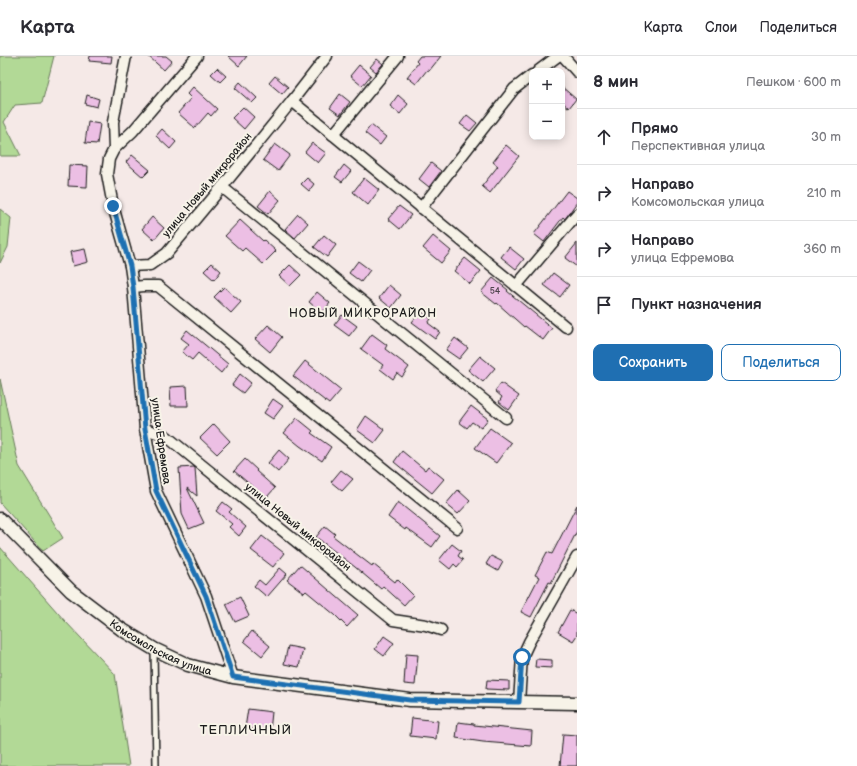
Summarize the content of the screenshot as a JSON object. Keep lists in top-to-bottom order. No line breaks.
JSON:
{"streets":{"street":["улица Новый микрорайон","улица Ефремова","Комсомольская улица"]},"crossings":[["улица Новый микрорайон","улица Ефремова"],["улица Ефремова","Комсомольская улица"]],"districts":["НОВЫЙ МИКРОРАЙОН","ТЕПЛИЧНЫЙ"],"house_numbers":["54"],"page":{"header":"Карта","nav":["Карта","Слои","Поделиться"],"heading":["8 мин","Пешком · 600 m"],"map_buttons":["+","−"],"list":[["Прямо","Перспективная улица","30 m"],["Направо","Комсомольская улица","210 m"],["Направо","улица Ефремова","360 m"],"Пункт назначения"],"buttons":["Сохранить","Поделиться"]}}
